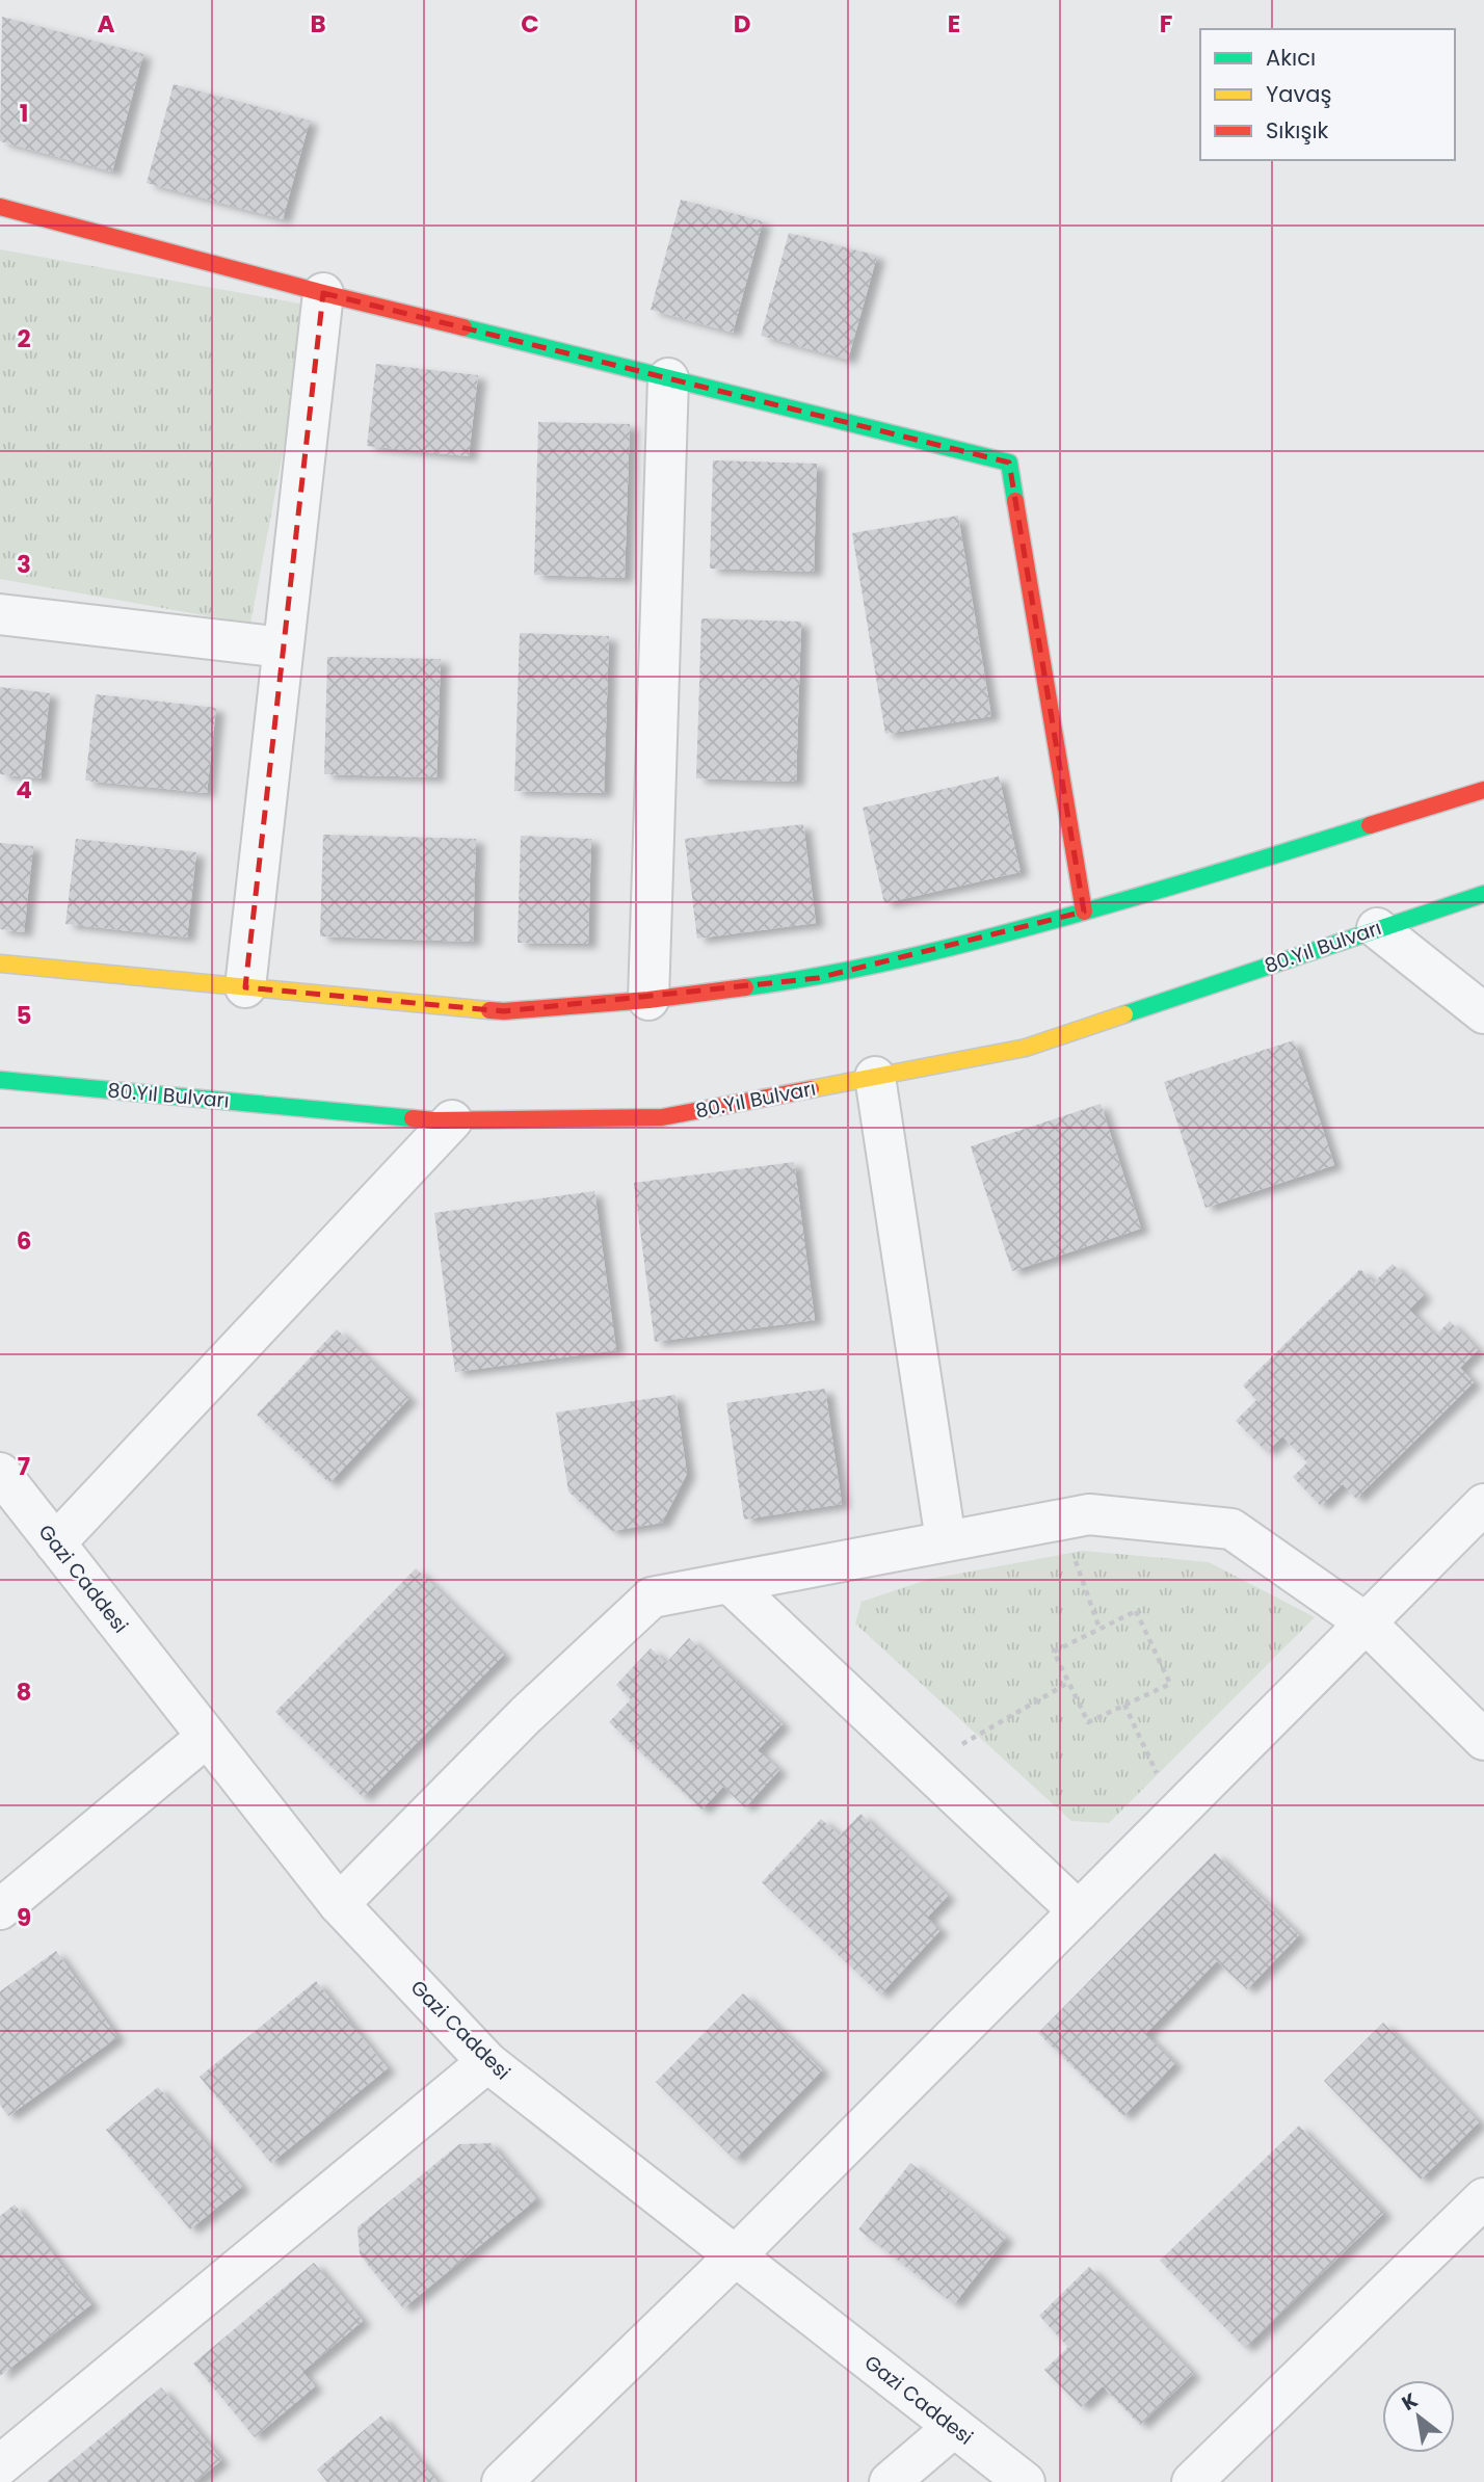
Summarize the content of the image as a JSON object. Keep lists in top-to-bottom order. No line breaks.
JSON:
{"streets":{"street":["80.Yıl Bulvarı","Gazi Caddesi"]},"legend":["Akıcı","Yavaş","Sıkışık"],"north":"top left","grid":{"columns":["A","B","C","D","E","F"],"rows":["1","2","3","4","5","6","7","8","9"]}}
